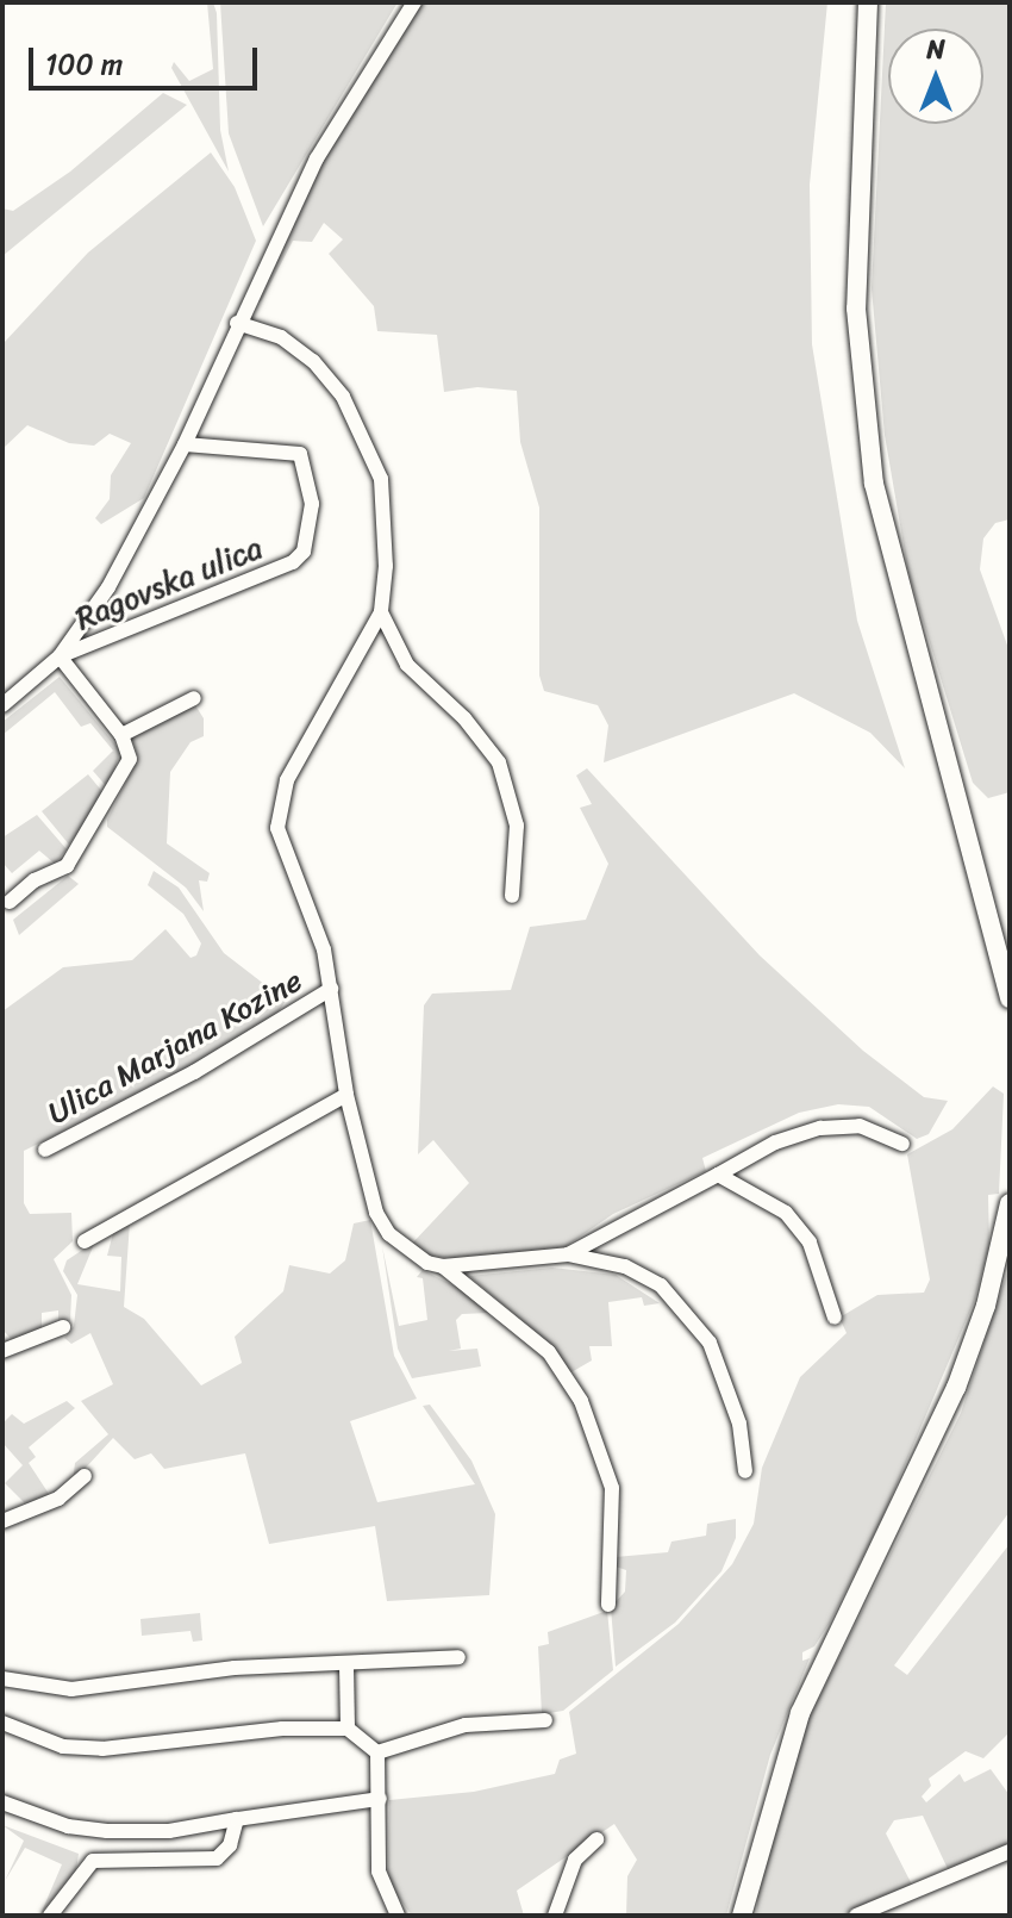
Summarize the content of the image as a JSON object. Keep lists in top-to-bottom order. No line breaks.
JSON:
{"streets":{"street":["Ragovska ulica","Ulica Marjana Kozine"]},"crossings":[["Ragovska ulica","Ulica Marjana Kozine"]],"scale_bar":"100 m","north":"top"}
